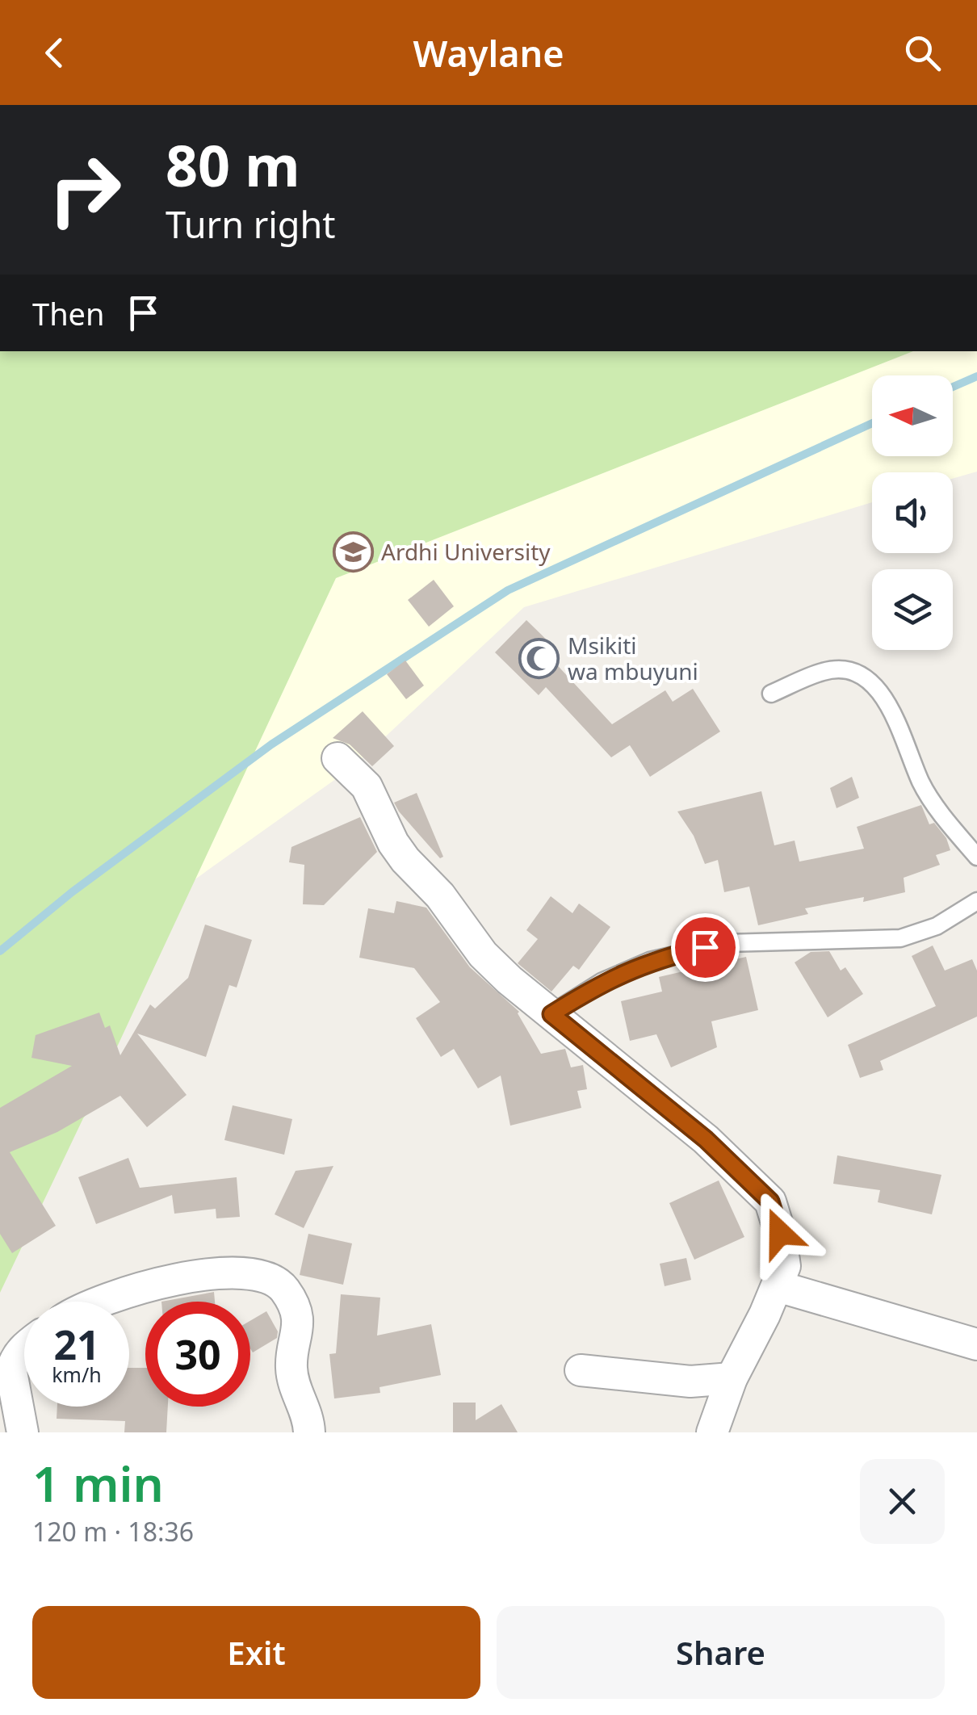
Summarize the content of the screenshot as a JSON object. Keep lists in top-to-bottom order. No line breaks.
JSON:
{"places":{"school or university":["Ardhi University"],"mosque":["Msikiti wa mbuyuni"]},"north":"left","page":{"header":"Waylane","turn":["80 m","Turn right"],"then":"Then","speed":"21 km/h","limit":"30","heading":["1 min","120 m · 18:36"],"buttons":["Exit","Share"]}}
